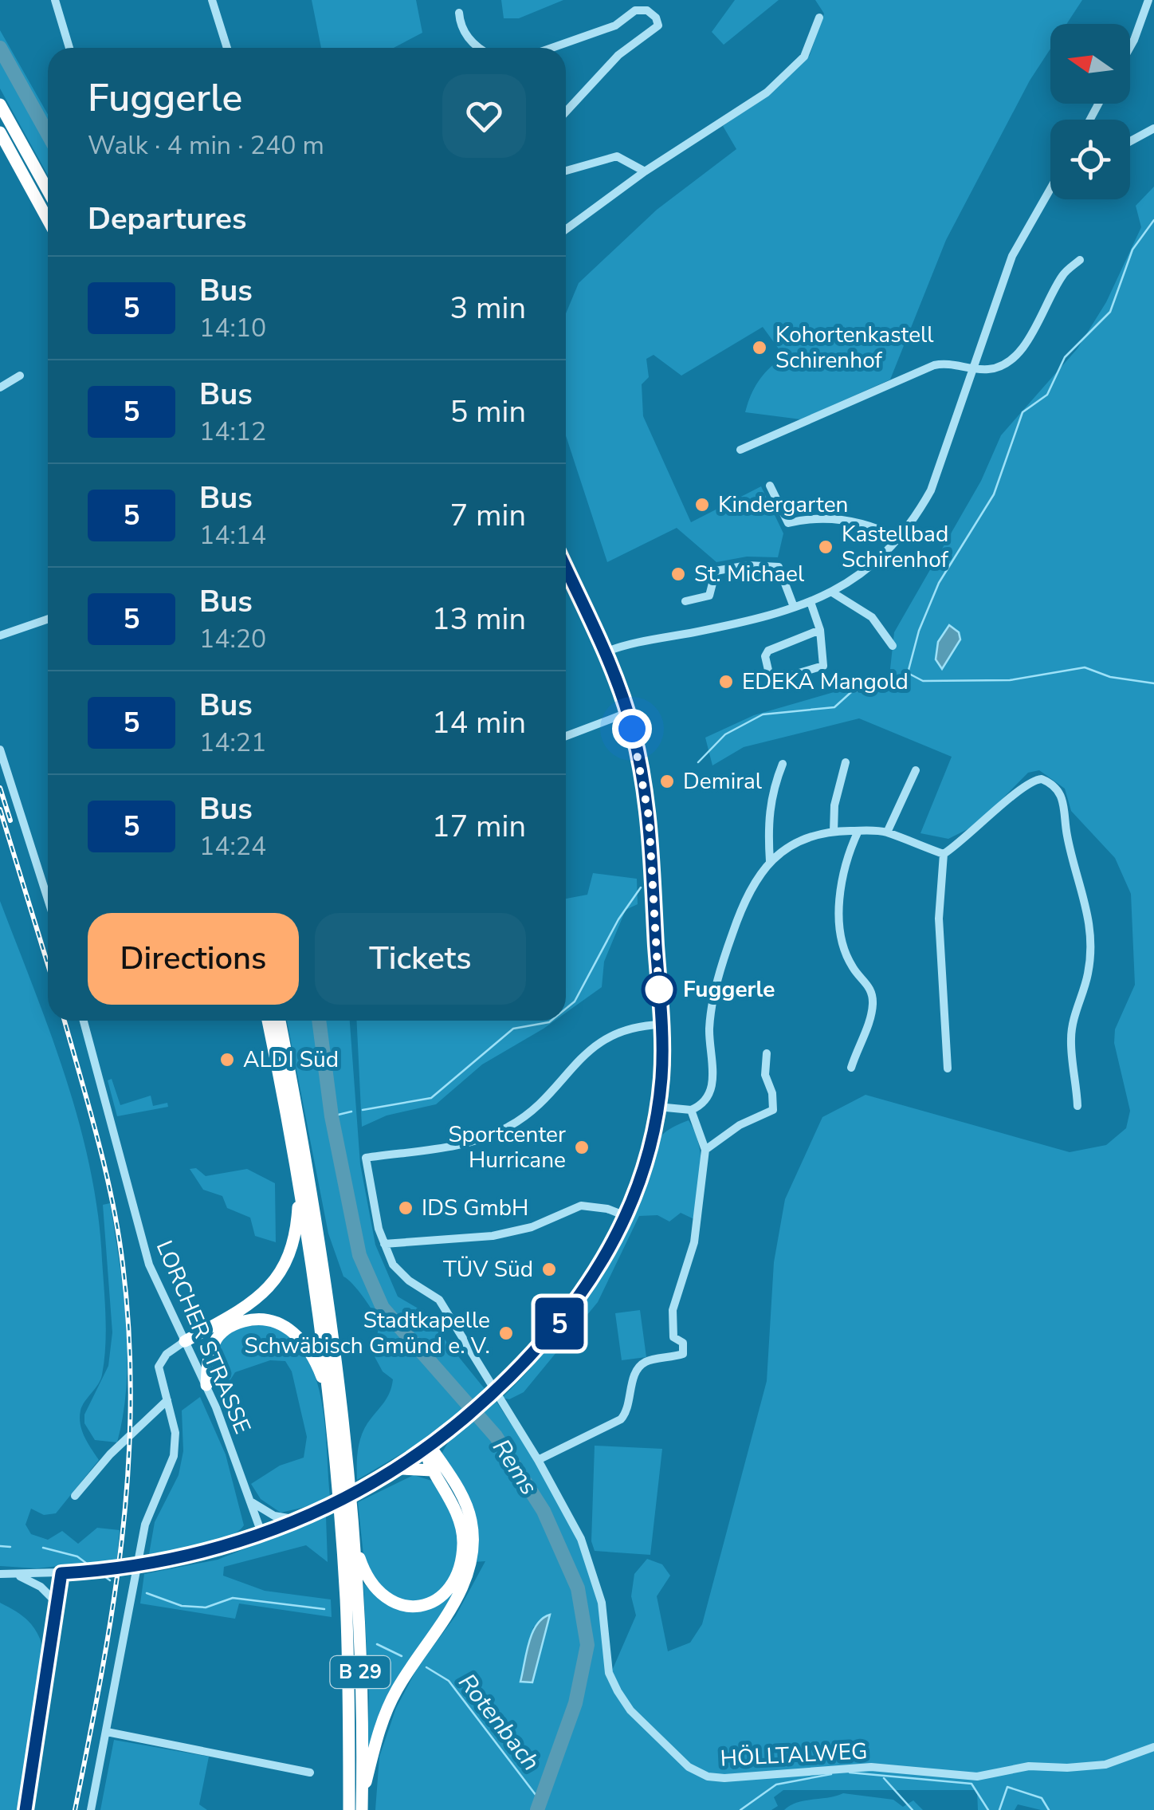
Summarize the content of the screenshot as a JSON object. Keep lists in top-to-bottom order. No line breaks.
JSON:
{"streets":{"highway":["B 29"],"street":["LORCHER STRASSE","HÖLLTALWEG"]},"water":["Rems","Rotenbach"],"places":["Kohortenkastell Schirenhof","Kindergarten","Kastellbad Schirenhof","St. Michael","EDEKA Mangold","Demiral","Fuggerle","ALDI Süd","Sportcenter Hurricane","IDS GmbH","TÜV Süd","Stadtkapelle Schwäbisch Gmünd e. V."],"lines":["bus line 5"],"north":"left","page":{"on_map":"5","heading":[["Fuggerle","Walk · 4 min · 240 m"],"Departures"],"list":[{"mark":"5","name":"Bus","note":"14:10","value":"3 min"},{"mark":"5","name":"Bus","note":"14:12","value":"5 min"},{"mark":"5","name":"Bus","note":"14:14","value":"7 min"},{"mark":"5","name":"Bus","note":"14:20","value":"13 min"},{"mark":"5","name":"Bus","note":"14:21","value":"14 min"},{"mark":"5","name":"Bus","note":"14:24","value":"17 min"}],"buttons":["Directions","Tickets"]}}
